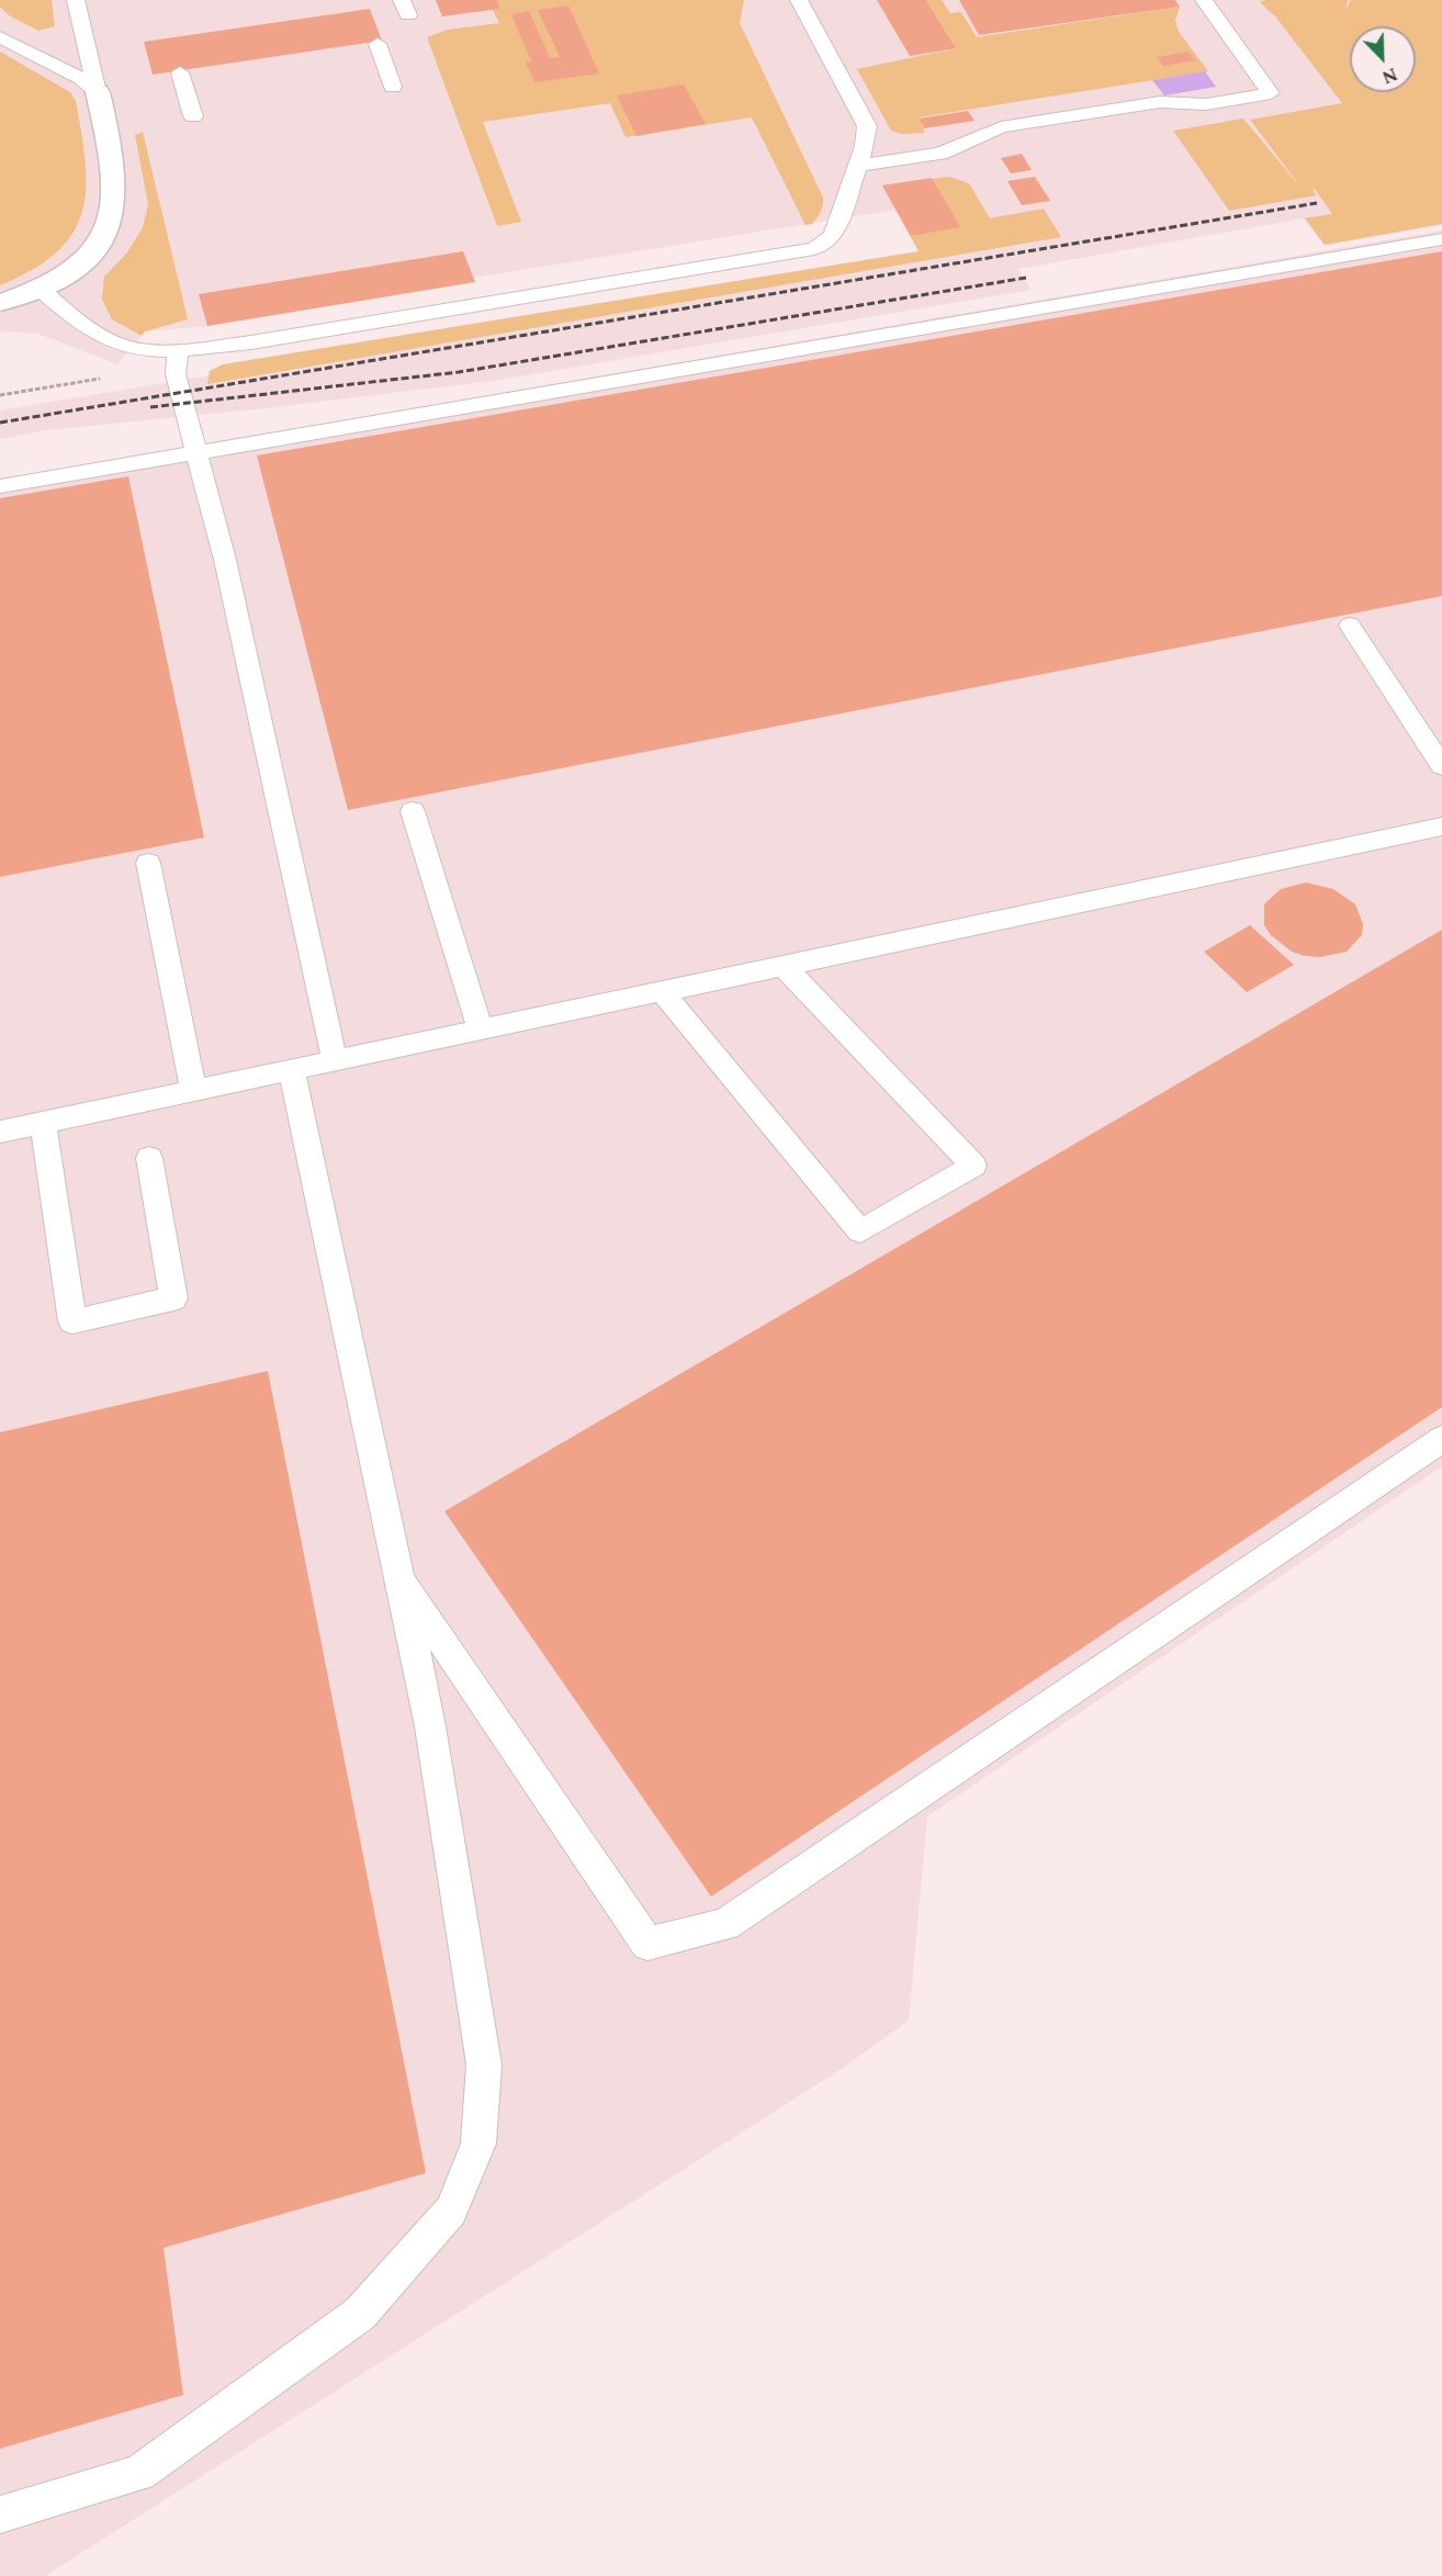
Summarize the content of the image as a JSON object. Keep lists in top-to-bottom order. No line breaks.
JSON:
{"north":"bottom right"}
